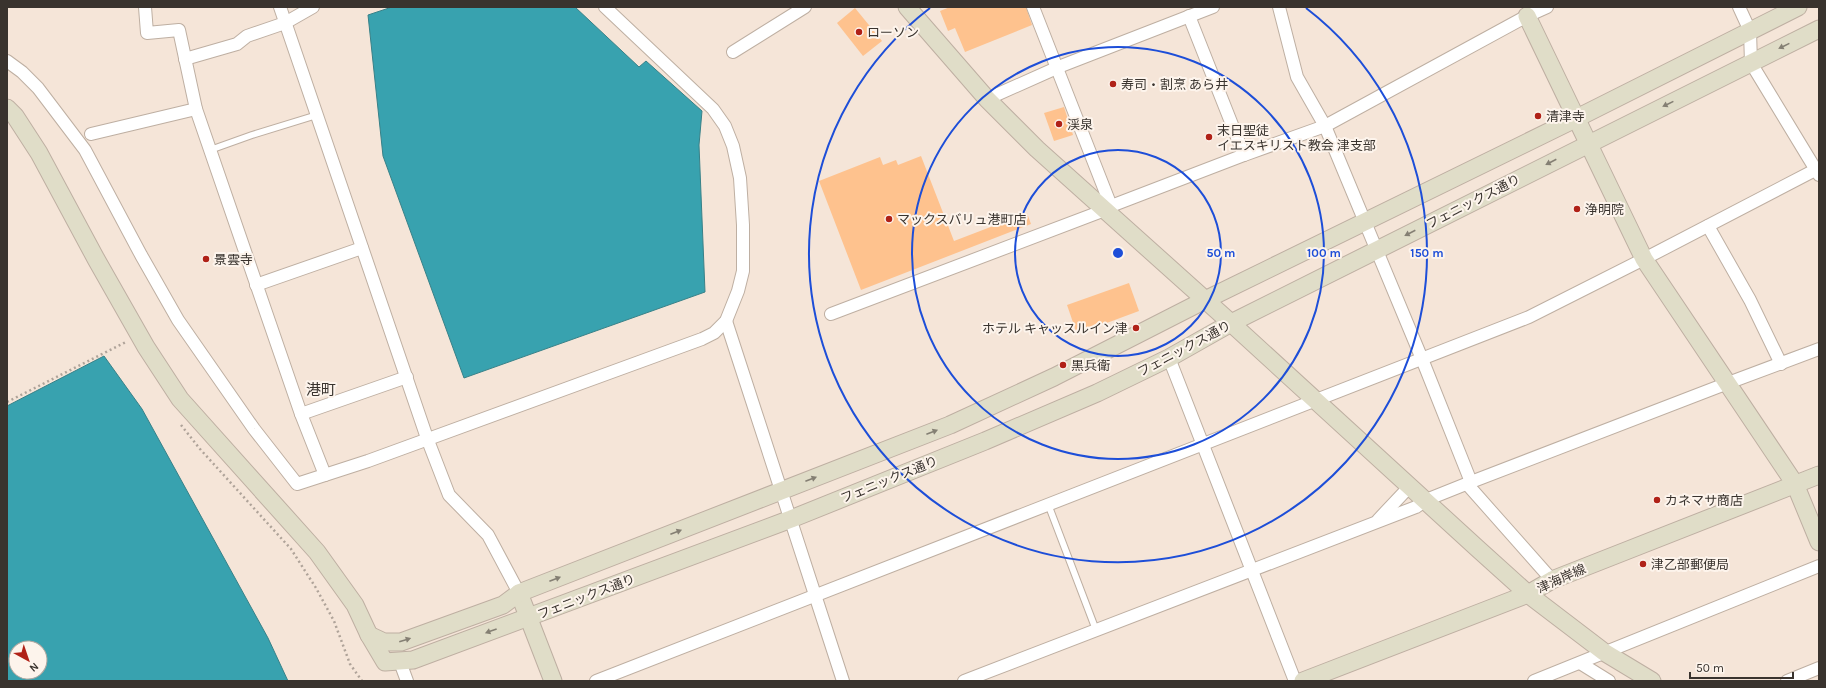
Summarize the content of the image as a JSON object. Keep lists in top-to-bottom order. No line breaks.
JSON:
{"streets":{"street":["フェニックス通り","津海岸線"]},"districts":["港町"],"places":["ローソン","寿司・割烹 あら井","清津寺","渓泉","末日聖徒 イエスキリスト教会 津支部","浄明院","マックスバリュ港町店","景雲寺","ホテル キャッスルイン津","黒兵衛","カネマサ商店","津乙部郵便局"],"scale_bar":"50 m","north":"bottom right","rings":["50 m","100 m","150 m"]}
